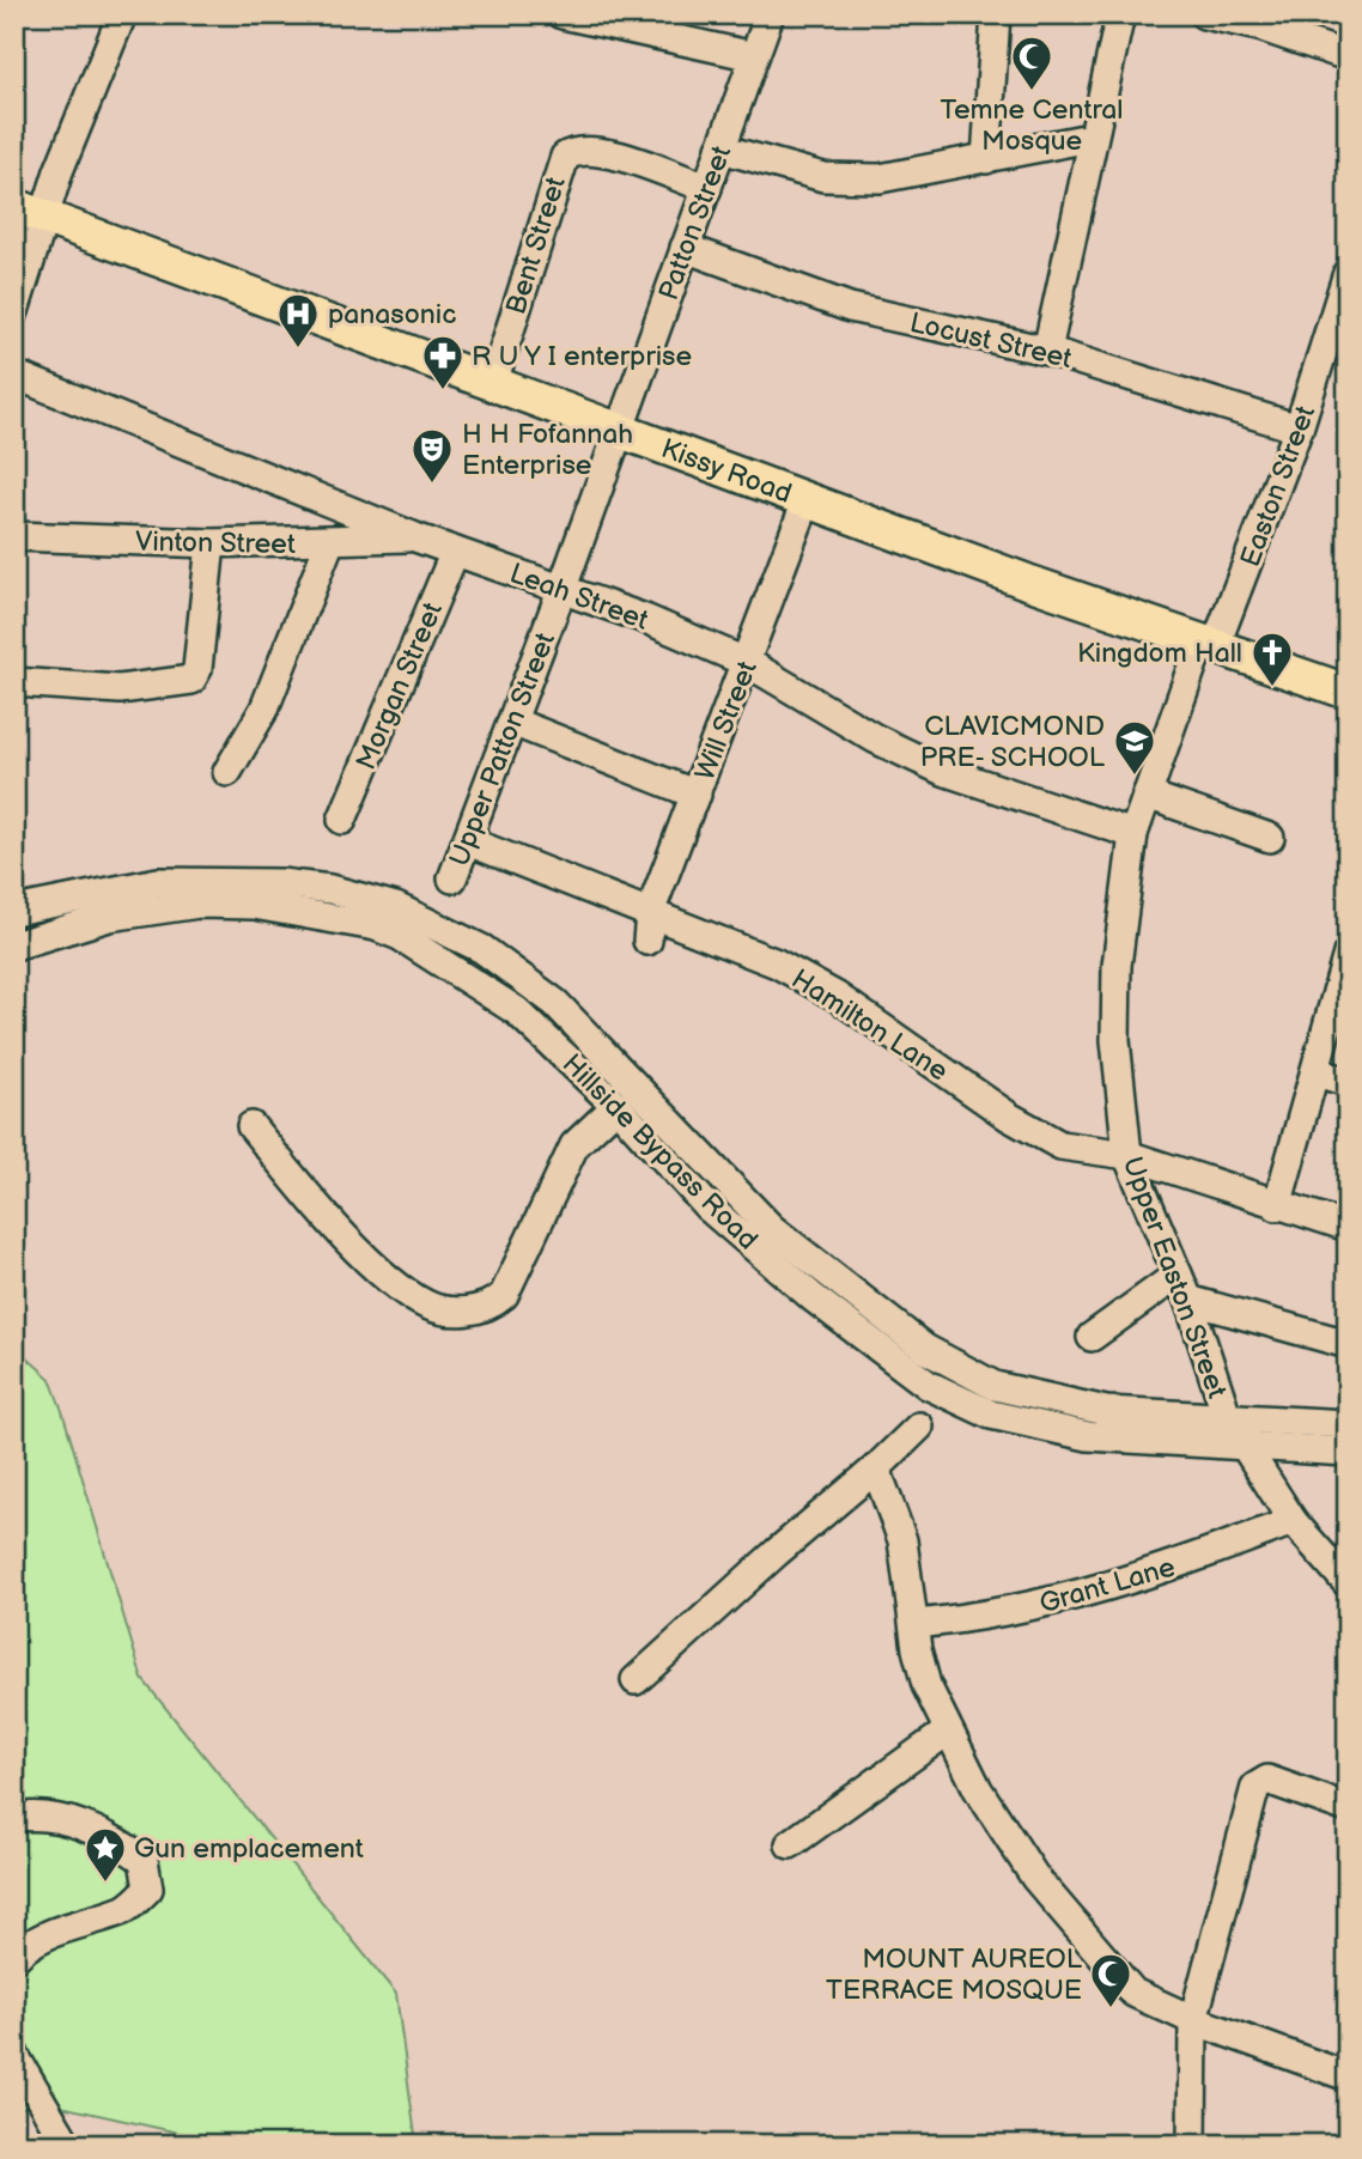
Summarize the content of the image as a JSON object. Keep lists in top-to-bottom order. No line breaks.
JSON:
{"streets":{"main road":["Kissy Road"],"street":["Patton Street","Bent Street","Locust Street","Easton Street","Vinton Street","Leah Street","Morgan Street","Will Street","Upper Patton Street","Hamilton Lane","Hillside Bypass Road","Upper Easton Street","Grant Lane"]},"crossings":[["Patton Street","Bent Street"],["Patton Street","Locust Street"],["Patton Street","Kissy Road"],["Patton Street","Upper Patton Street"],["Bent Street","Kissy Road"],["Locust Street","Easton Street"],["Kissy Road","Easton Street"],["Kissy Road","Will Street"],["Kissy Road","Upper Patton Street"],["Kissy Road","Upper Easton Street"],["Easton Street","Upper Easton Street"],["Vinton Street","Leah Street"],["Leah Street","Morgan Street"],["Leah Street","Will Street"],["Leah Street","Upper Patton Street"],["Leah Street","Upper Easton Street"],["Will Street","Hamilton Lane"],["Upper Patton Street","Hamilton Lane"],["Hamilton Lane","Upper Easton Street"],["Hillside Bypass Road","Upper Easton Street"],["Upper Easton Street","Grant Lane"]],"places":{"mosque":["Temne Central Mosque","MOUNT AUREOL TERRACE MOSQUE"],"hospital":["panasonic"],"pharmacy":["R U Y I enterprise"],"theatre":["H H Fofannah Enterprise"],"church":["Kingdom Hall"],"school or university":["CLAVICMOND PRE- SCHOOL"],"place":["Gun emplacement"]}}
